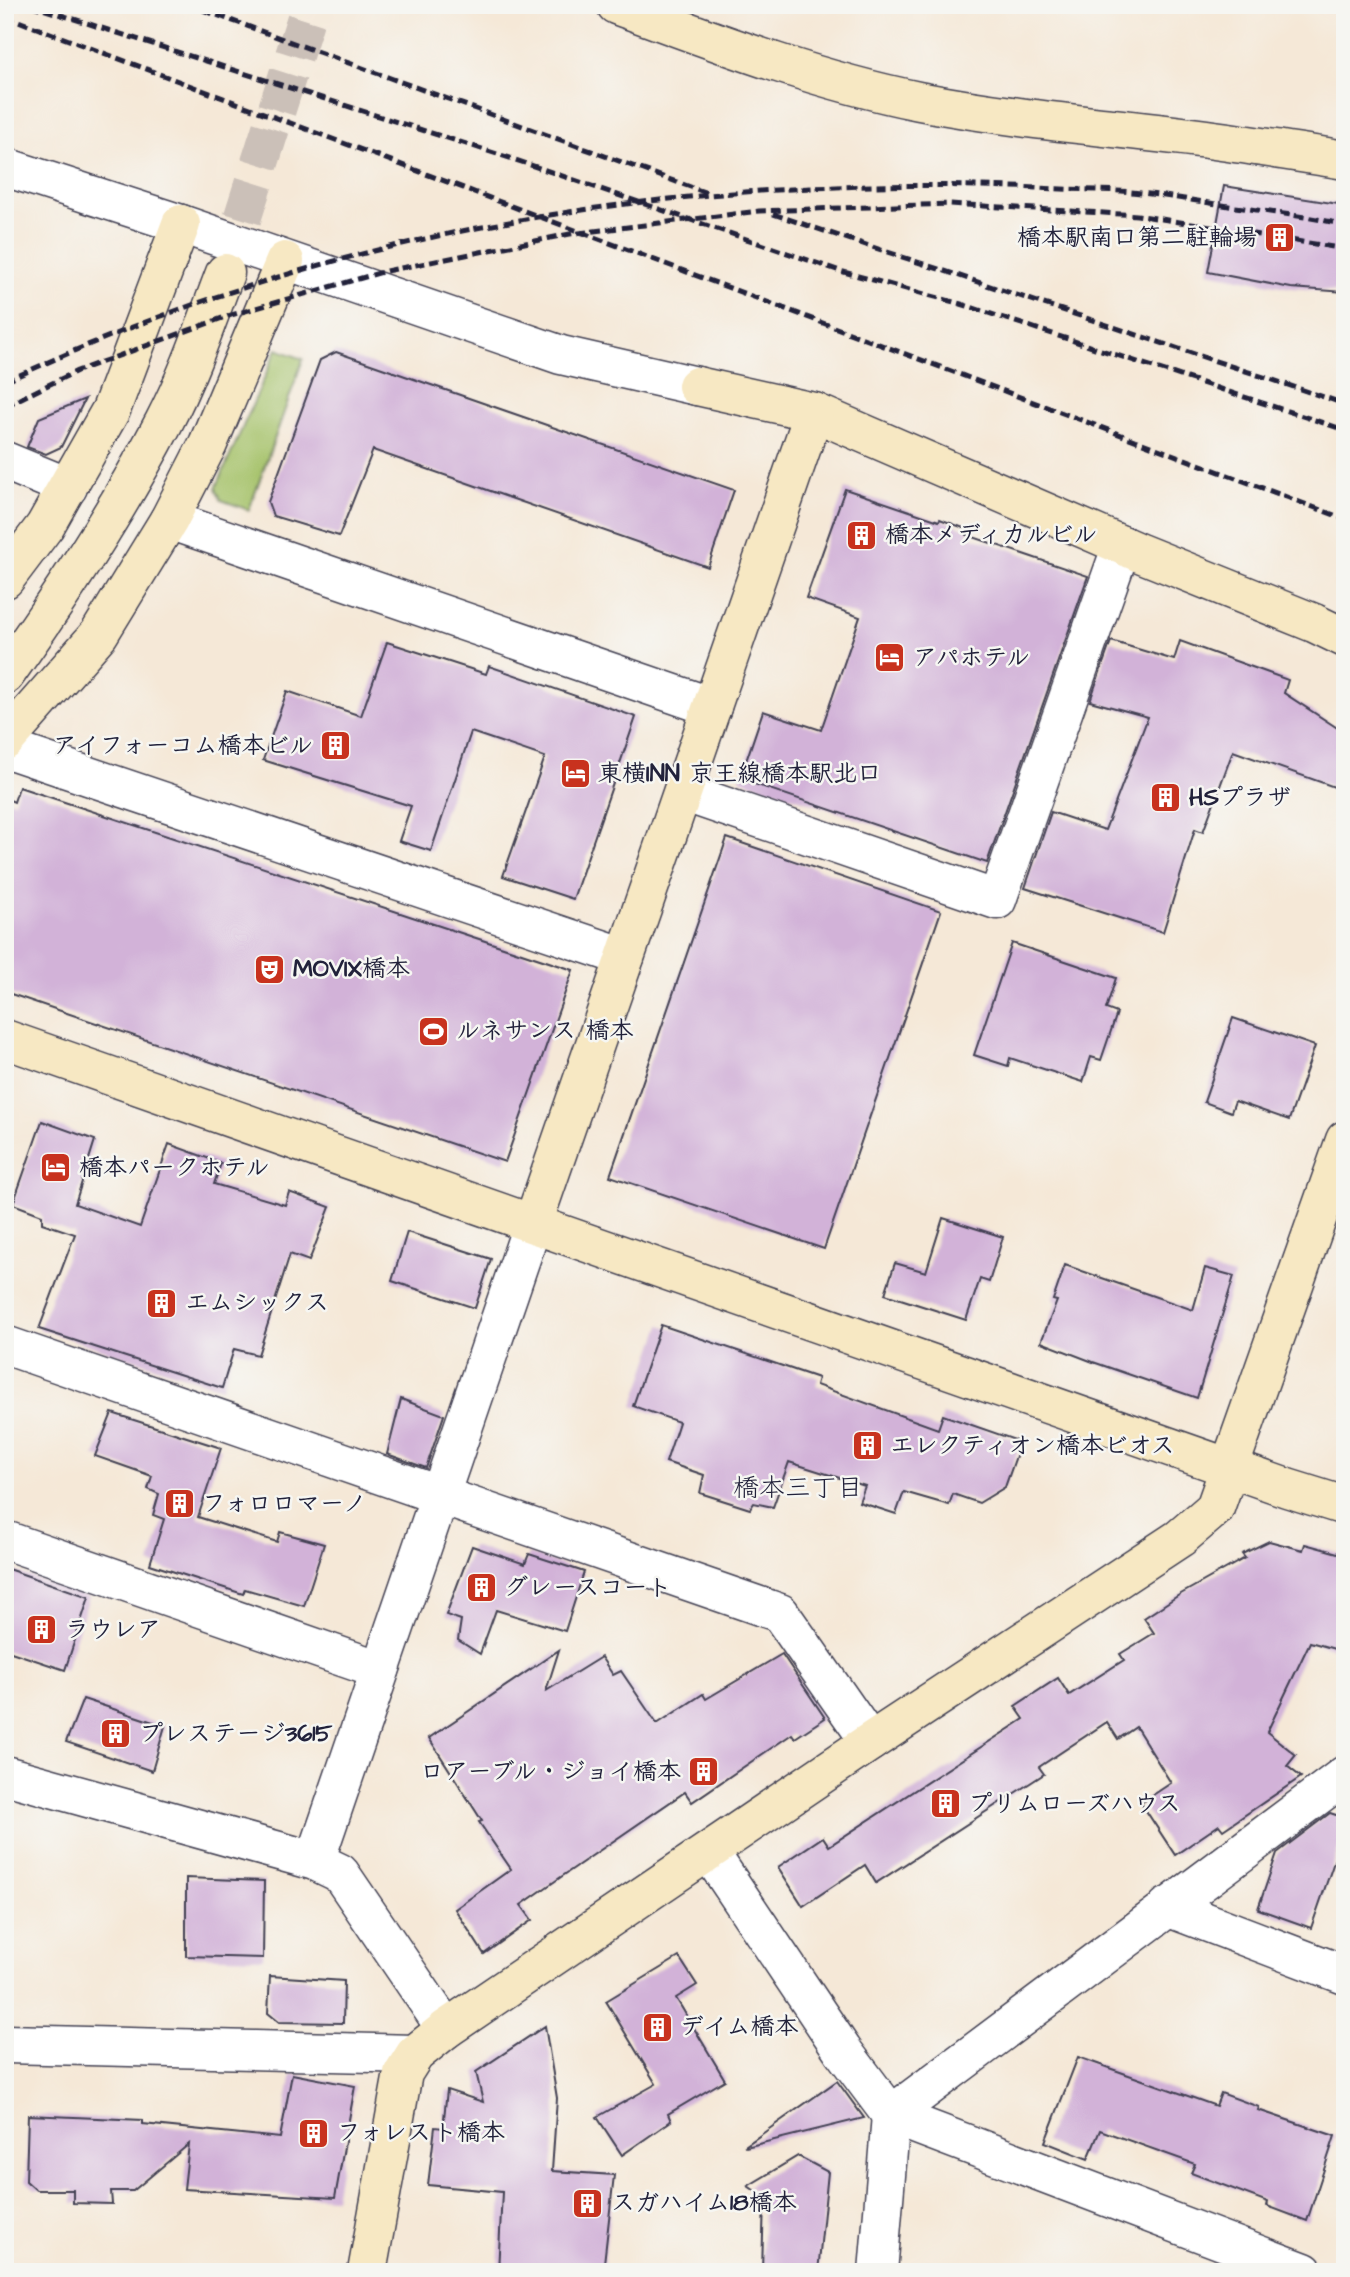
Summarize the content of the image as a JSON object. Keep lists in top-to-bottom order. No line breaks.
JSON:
{"districts":["橋本三丁目"],"places":{"building":["橋本駅南口第二駐輪場","橋本メディカルビル","アイフォーコム橋本ビル","HSプラザ","エムシックス","エレクティオン橋本ビオス","フォロロマーノ","グレースコート","ラウレア","プレステージ3615","ロアーブル・ジョイ橋本","プリムローズハウス","デイム橋本","フォレスト橋本","スガハイム18橋本"],"hotel":["アパホテル","東横INN 京王線橋本駅北口","橋本パークホテル"],"theatre":["MOVIX橋本"],"sports":["ルネサンス 橋本"]}}
